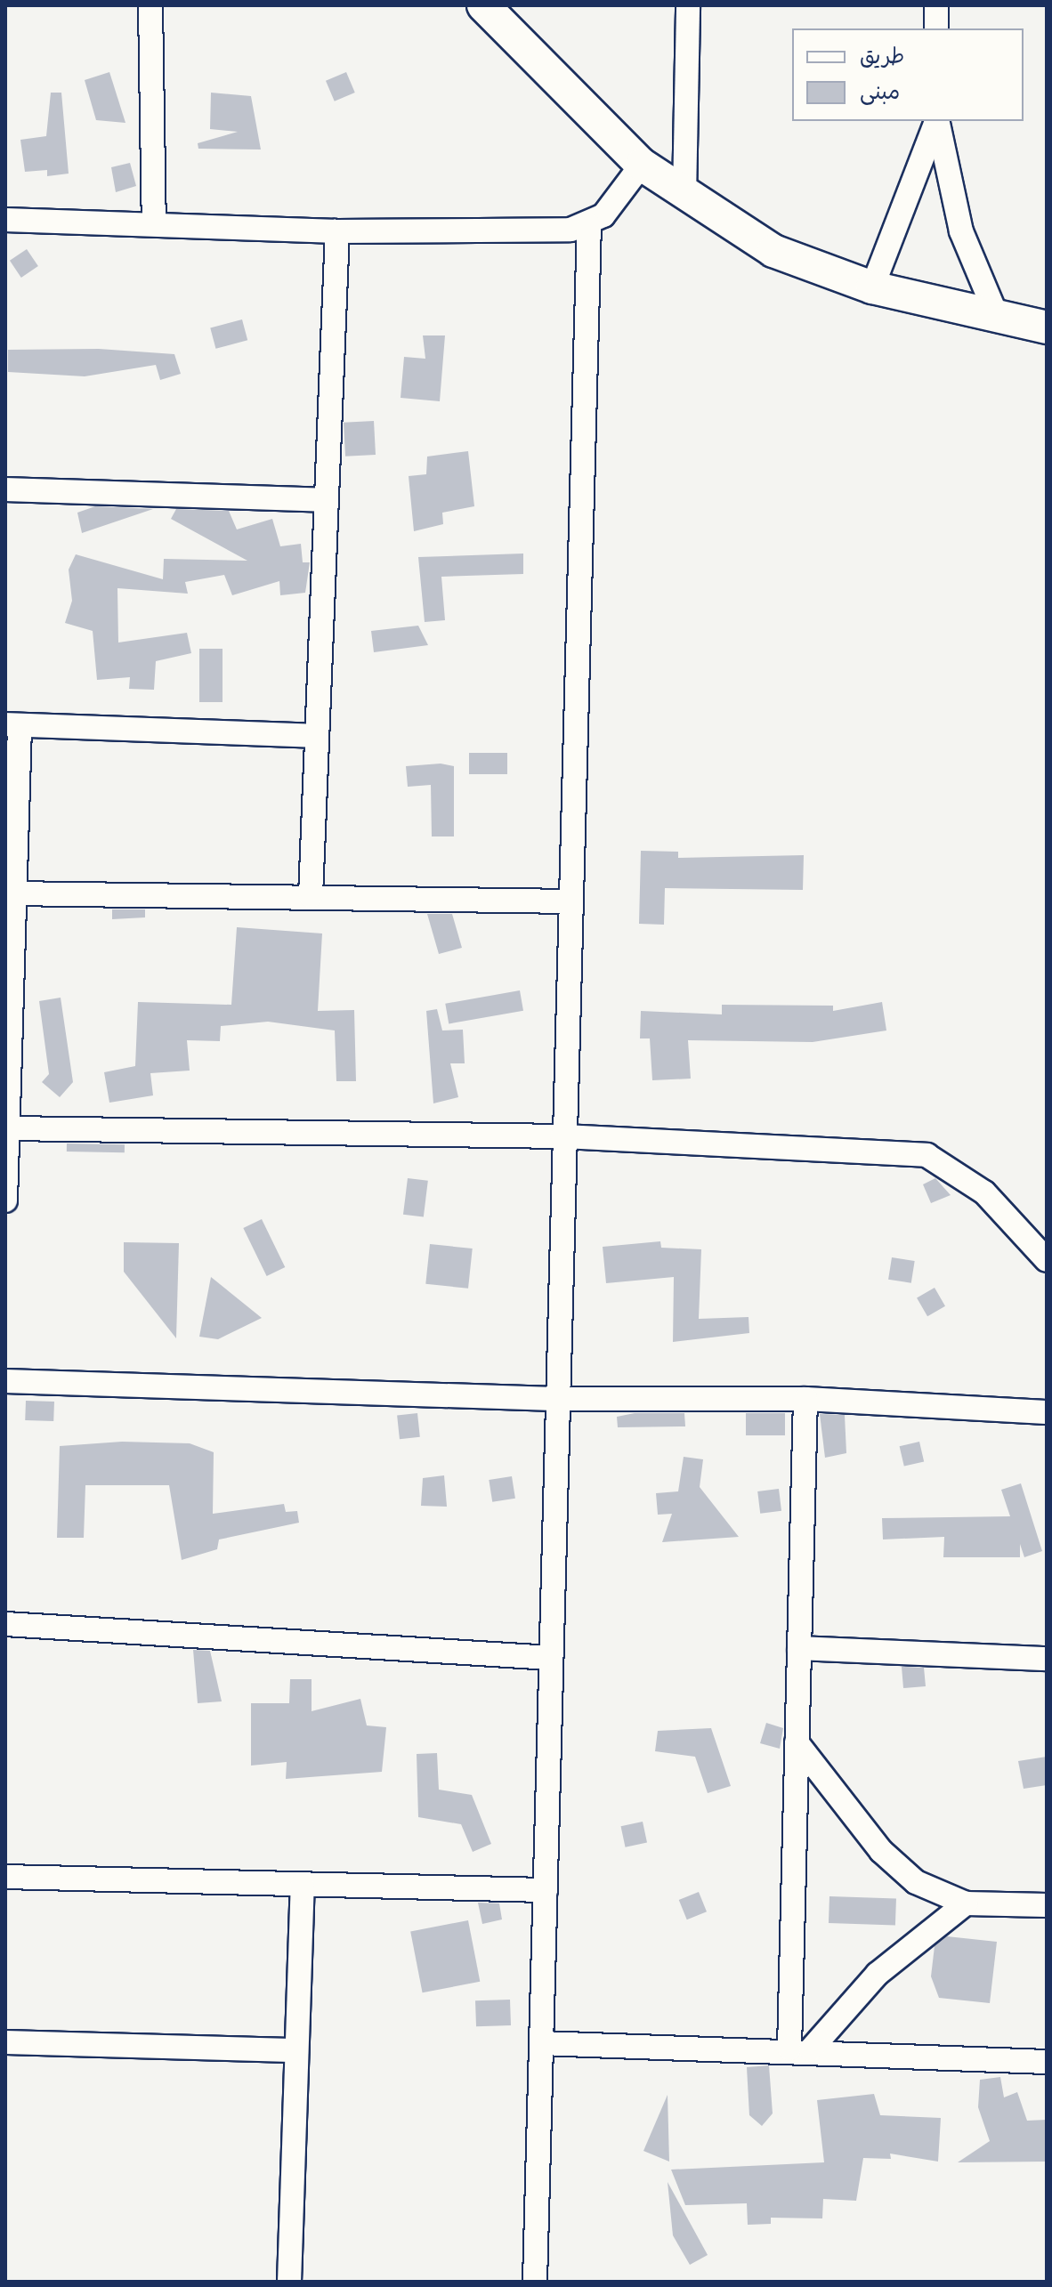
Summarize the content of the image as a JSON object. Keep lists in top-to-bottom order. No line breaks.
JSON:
{"legend":["طريق","مبنى"]}
